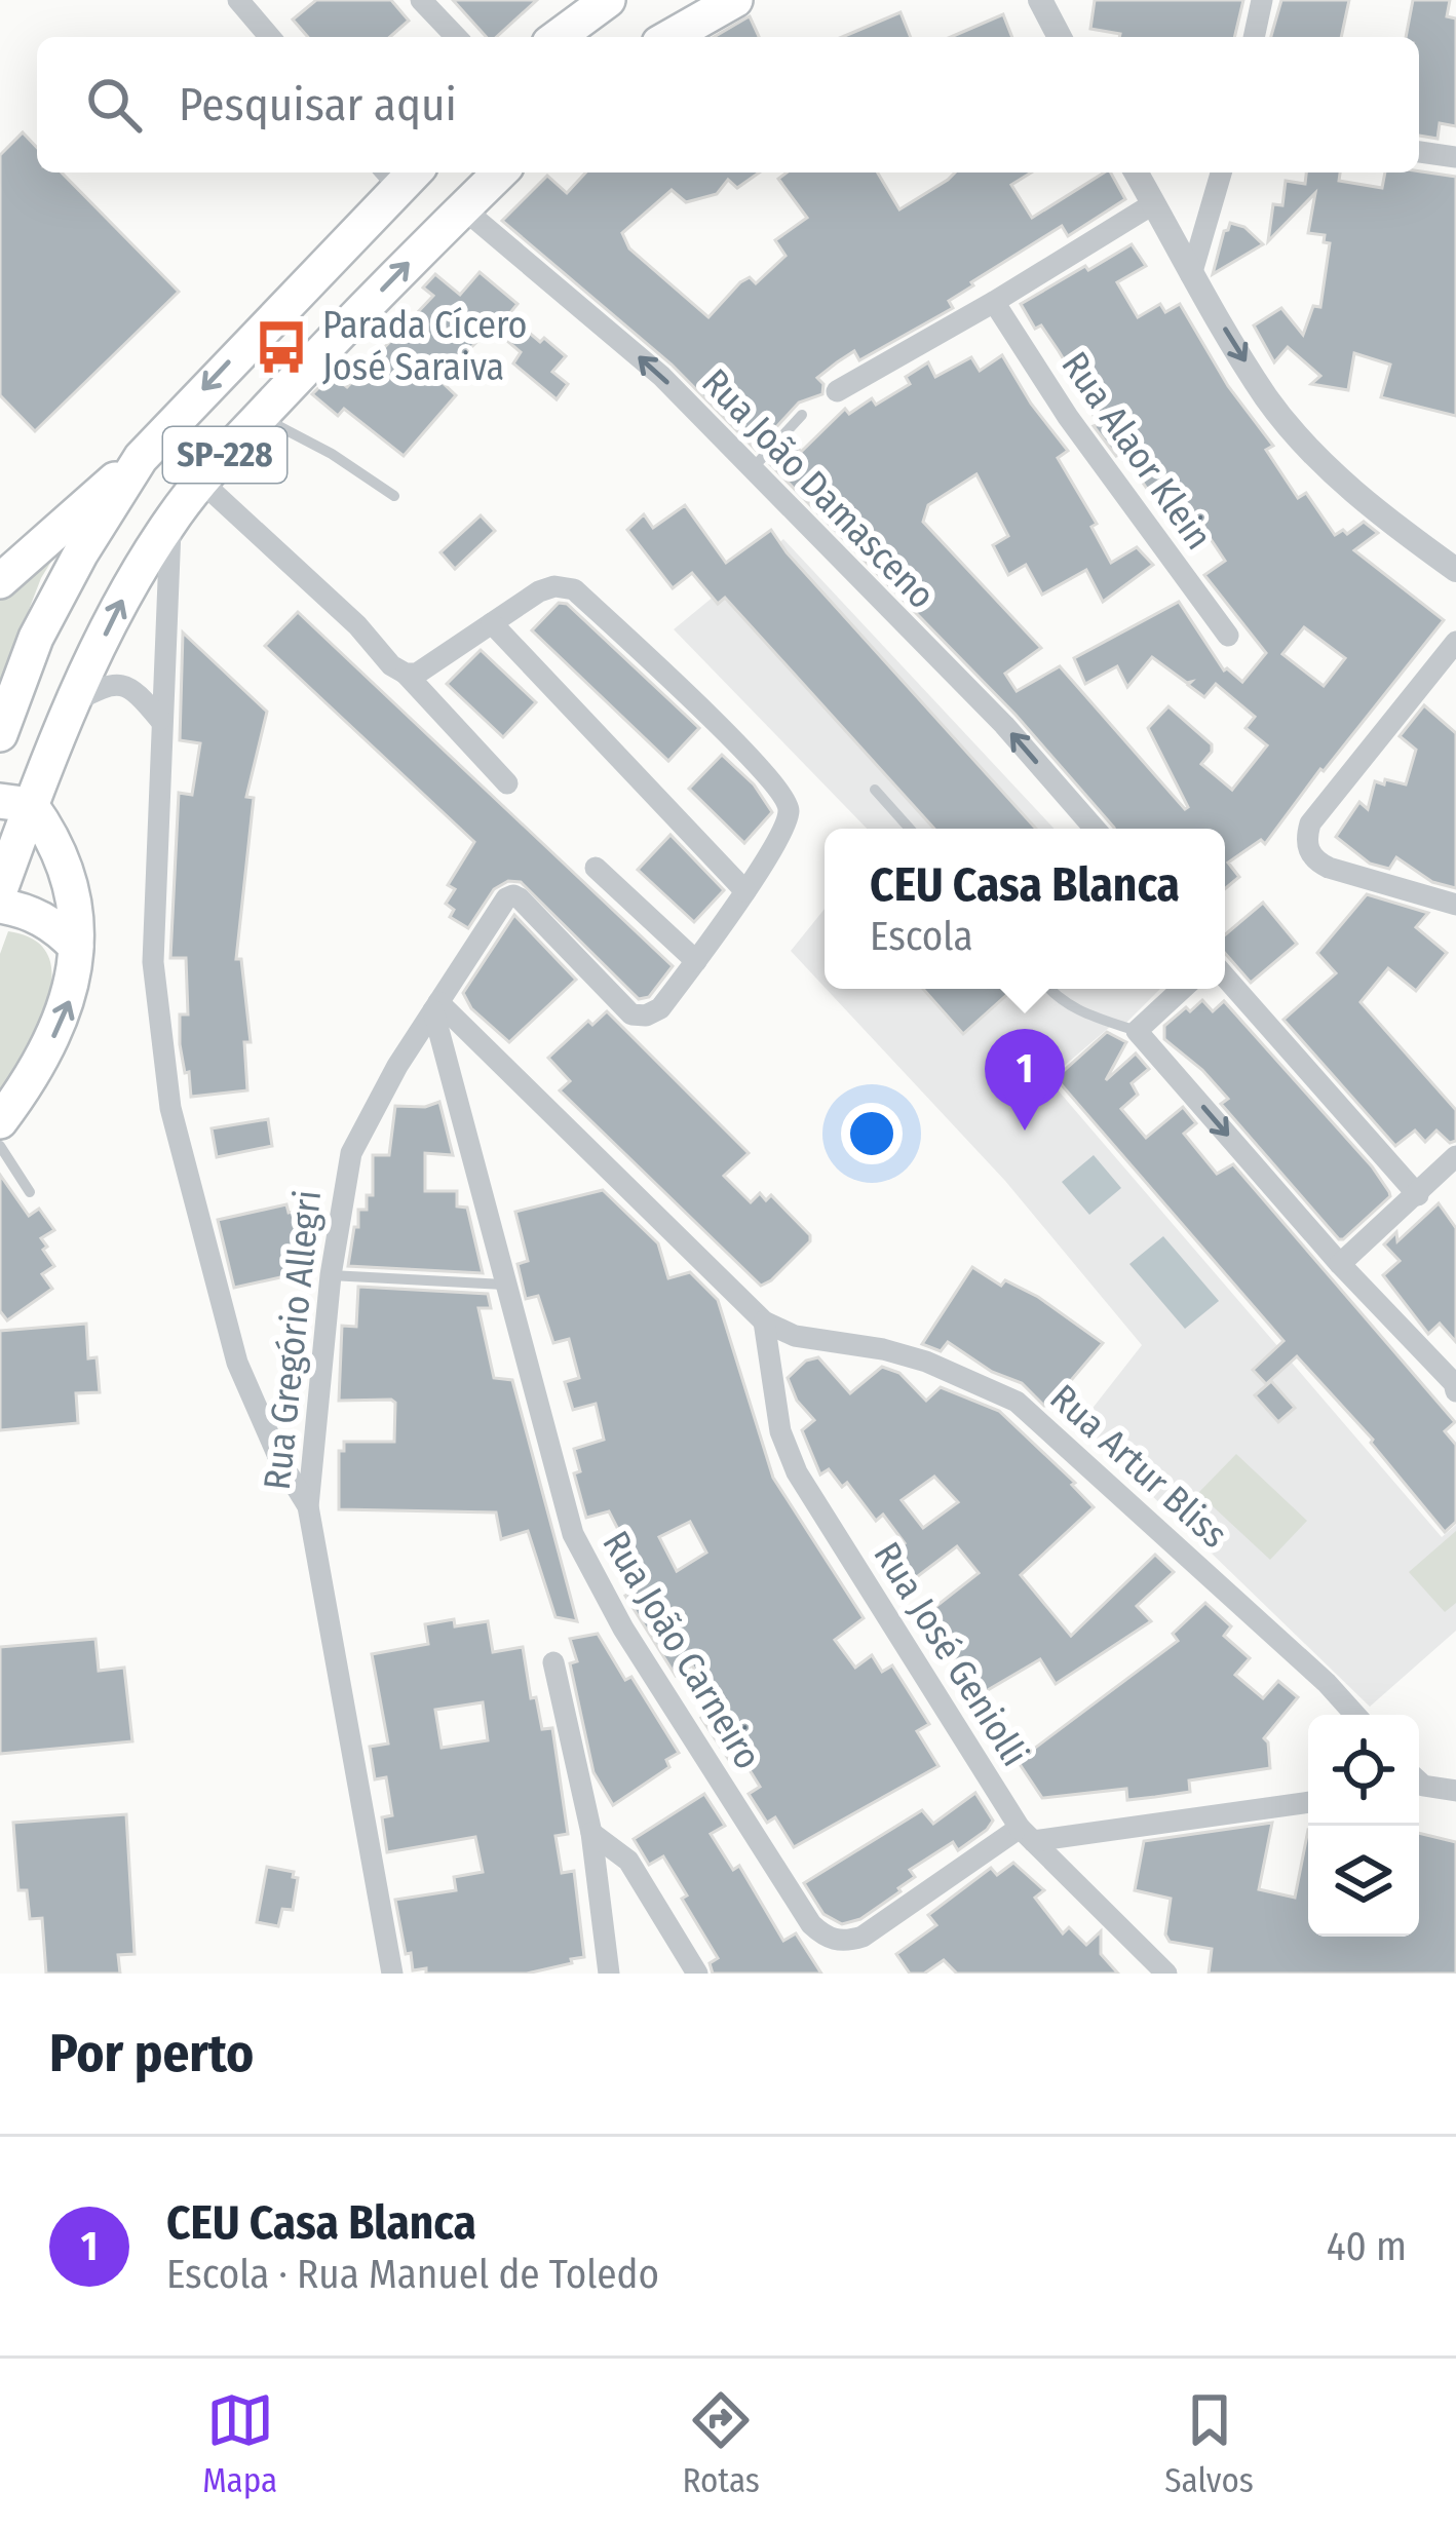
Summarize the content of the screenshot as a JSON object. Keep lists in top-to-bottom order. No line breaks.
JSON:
{"streets":{"main road":["SP-228"],"street":["Rua Alaor Klein","Rua João Damasceno","Rua Gregório Allegri","Rua Artur Bliss","Rua João Carneiro","Rua José Geniolli"]},"crossings":[["SP-228","Rua João Damasceno"],["Rua Gregório Allegri","Rua Artur Bliss"],["Rua Gregório Allegri","Rua João Carneiro"],["Rua Artur Bliss","Rua João Carneiro"],["Rua Artur Bliss","Rua José Geniolli"],["Rua João Carneiro","Rua José Geniolli"]],"one_way":["Rua João Damasceno"],"places":{"bus stop":["Parada Cícero José Saraiva"]},"page":{"search":"Pesquisar aqui","popup":["CEU Casa Blanca","Escola"],"pins":"1","heading":"Por perto","list":[{"mark":"1","name":"CEU Casa Blanca","note":"Escola · Rua Manuel de Toledo","value":"40 m"}],"nav":["Mapa","Rotas","Salvos"]}}
